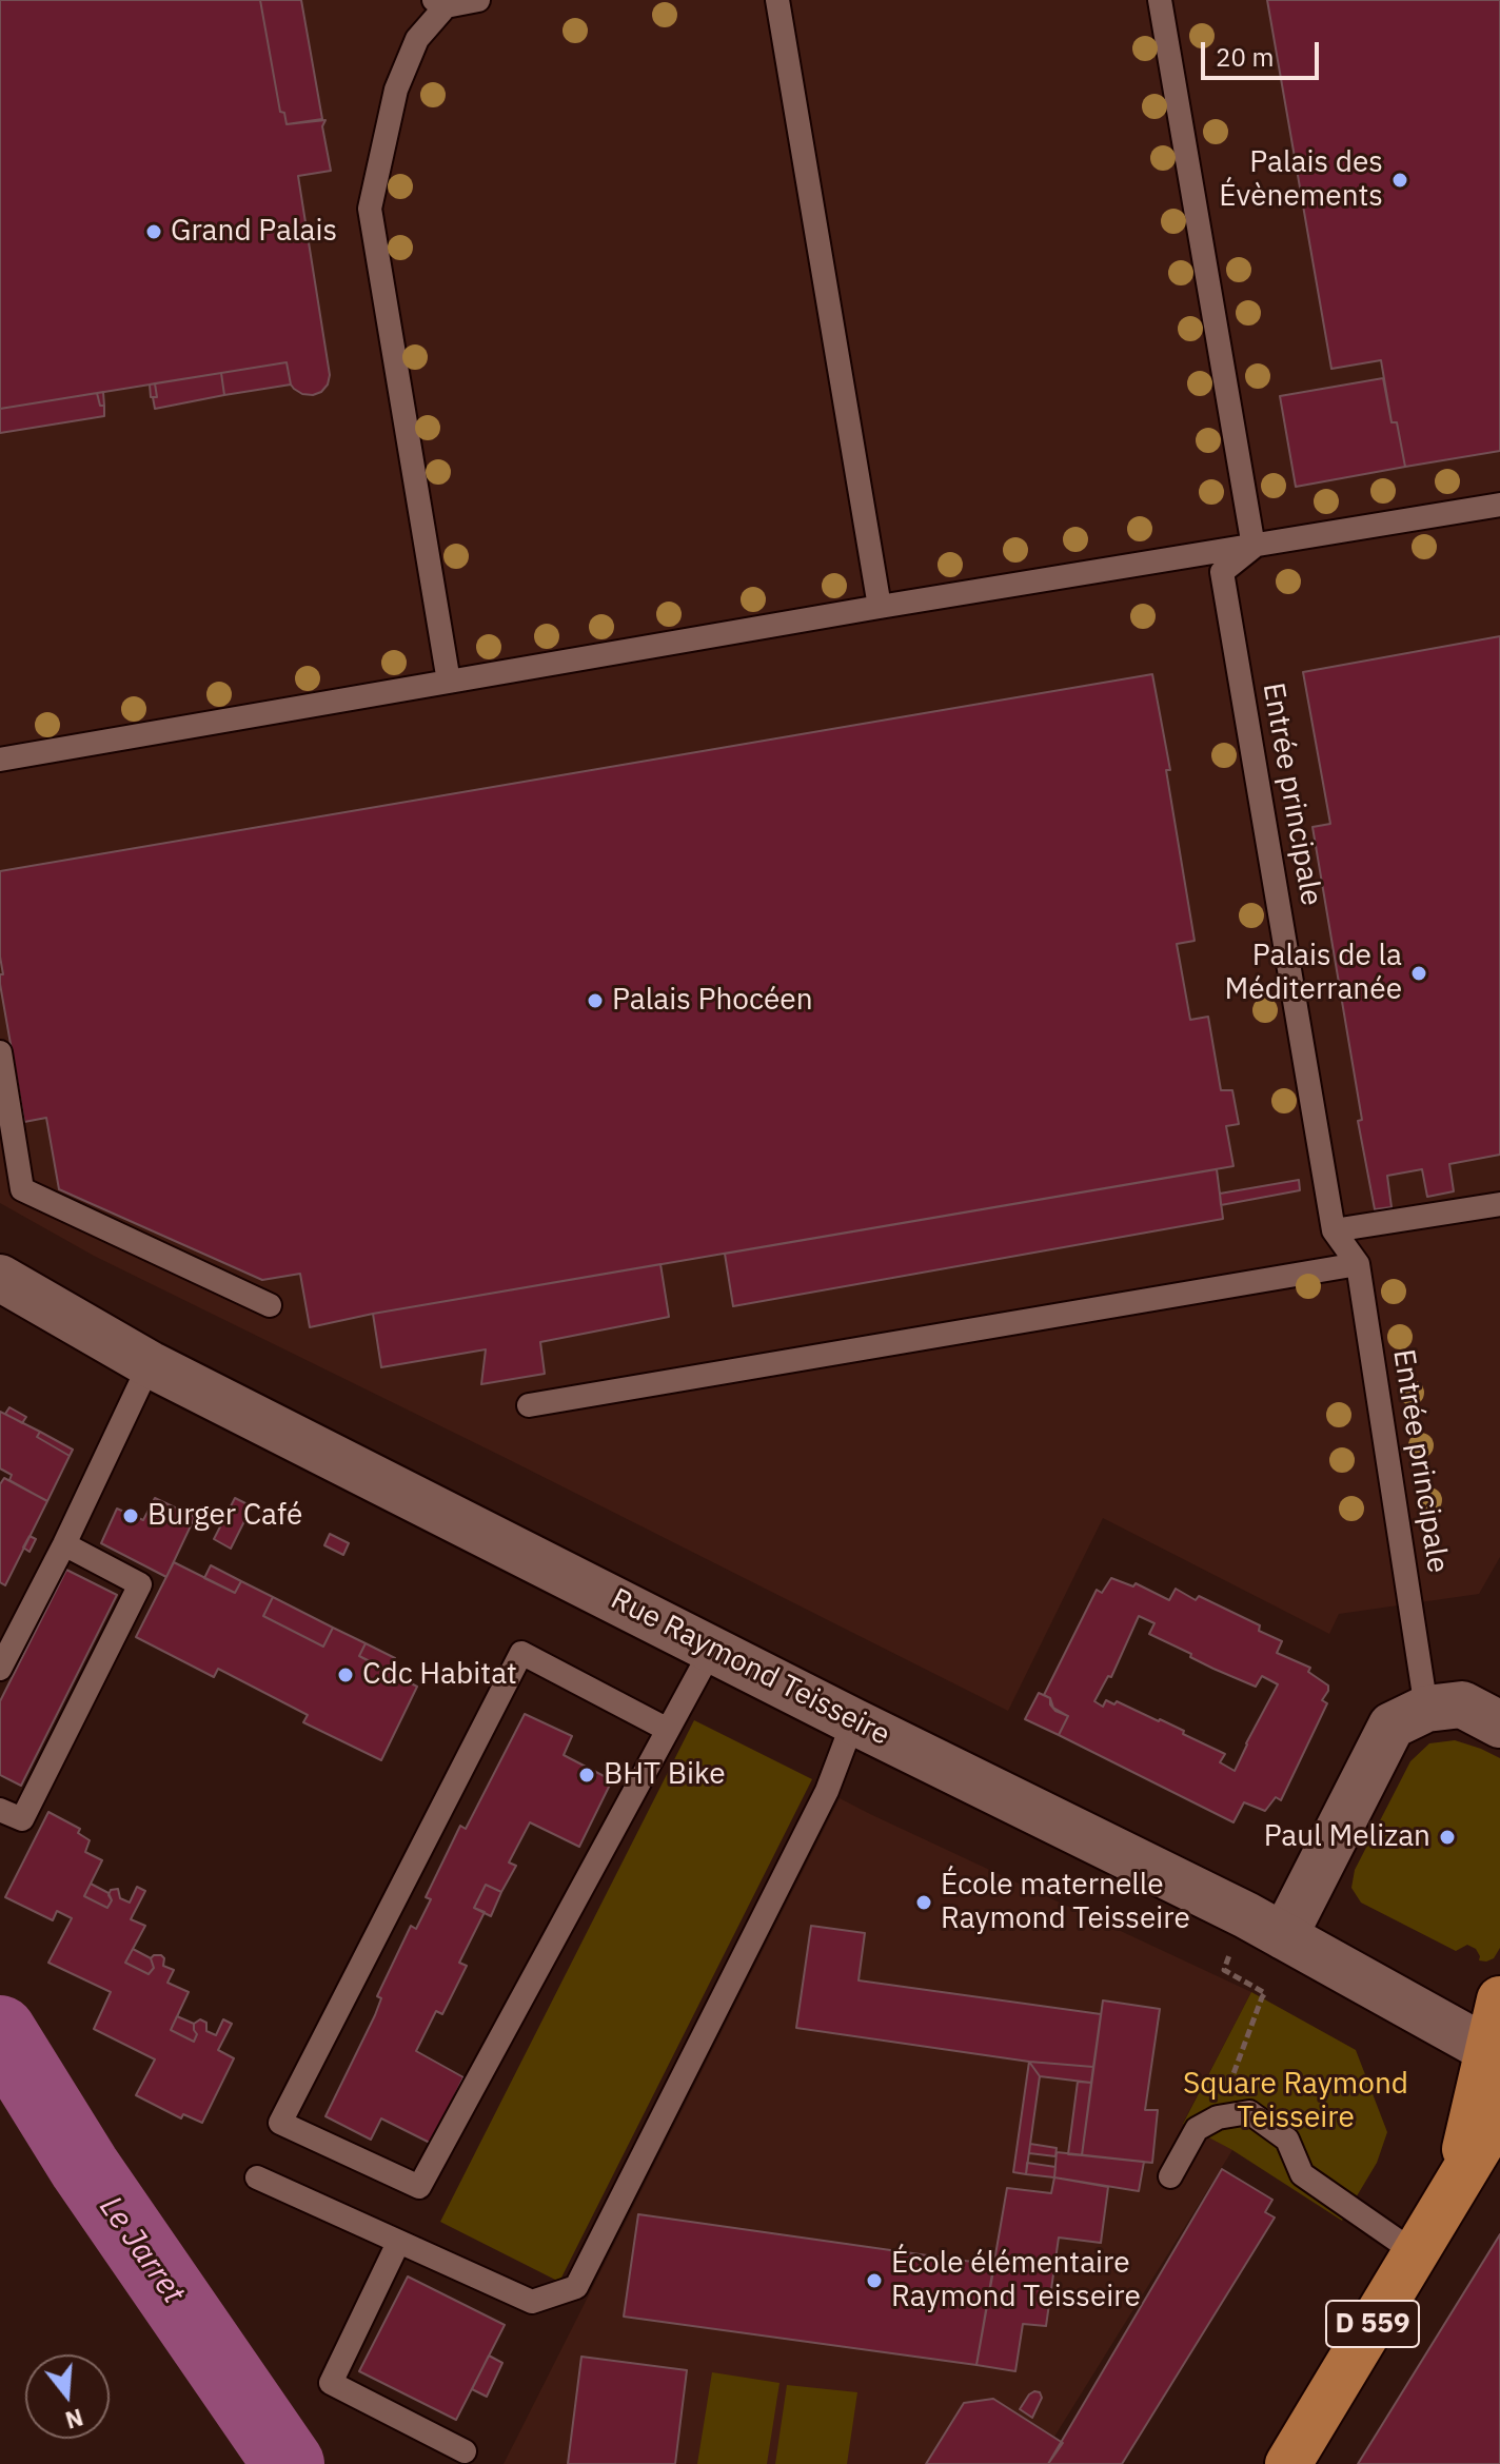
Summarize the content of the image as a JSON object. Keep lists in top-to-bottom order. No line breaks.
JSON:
{"streets":{"main road":["D 559"],"street":["Rue Raymond Teisseire"],"lane":["Entrée principale"]},"crossings":[["Rue Raymond Teisseire","D 559"]],"water":["Le Jarret"],"parks":["Square Raymond Teisseire"],"places":["Palais des Évènements","Grand Palais","Palais de la Méditerranée","Palais Phocéen","Burger Café","Cdc Habitat","BHT Bike","Paul Melizan","École maternelle Raymond Teisseire","École élémentaire Raymond Teisseire"],"scale_bar":"20 m","north":"bottom"}
